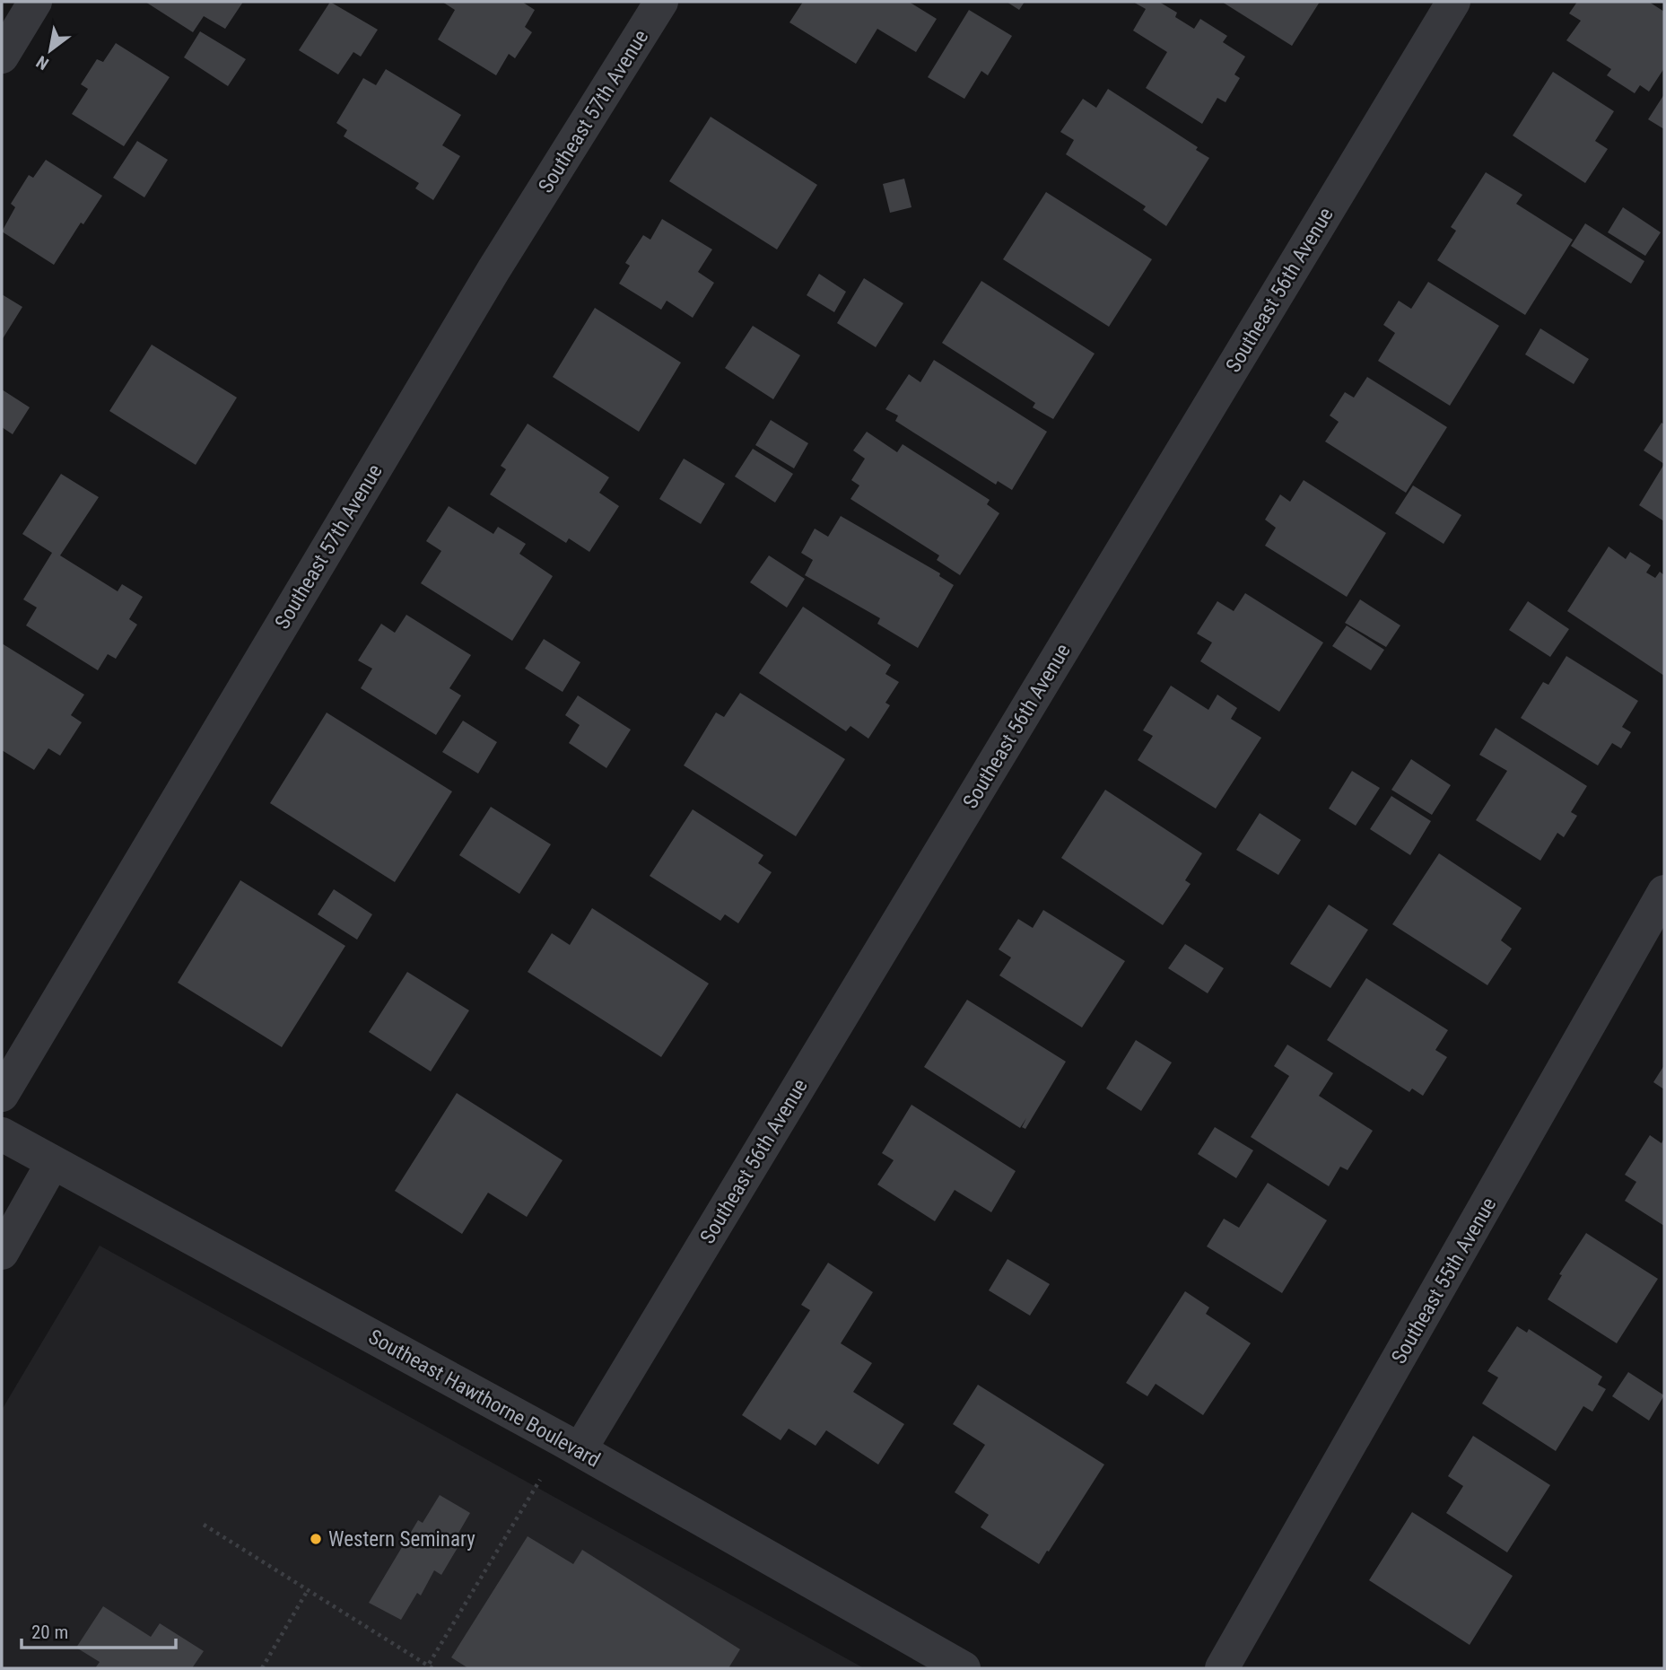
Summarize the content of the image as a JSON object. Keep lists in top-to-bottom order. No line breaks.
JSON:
{"streets":{"street":["Southeast 57th Avenue","Southeast 56th Avenue","Southeast 55th Avenue","Southeast Hawthorne Boulevard"]},"crossings":[["Southeast 56th Avenue","Southeast Hawthorne Boulevard"]],"places":["Western Seminary"],"scale_bar":"20 m","north":"bottom left"}
